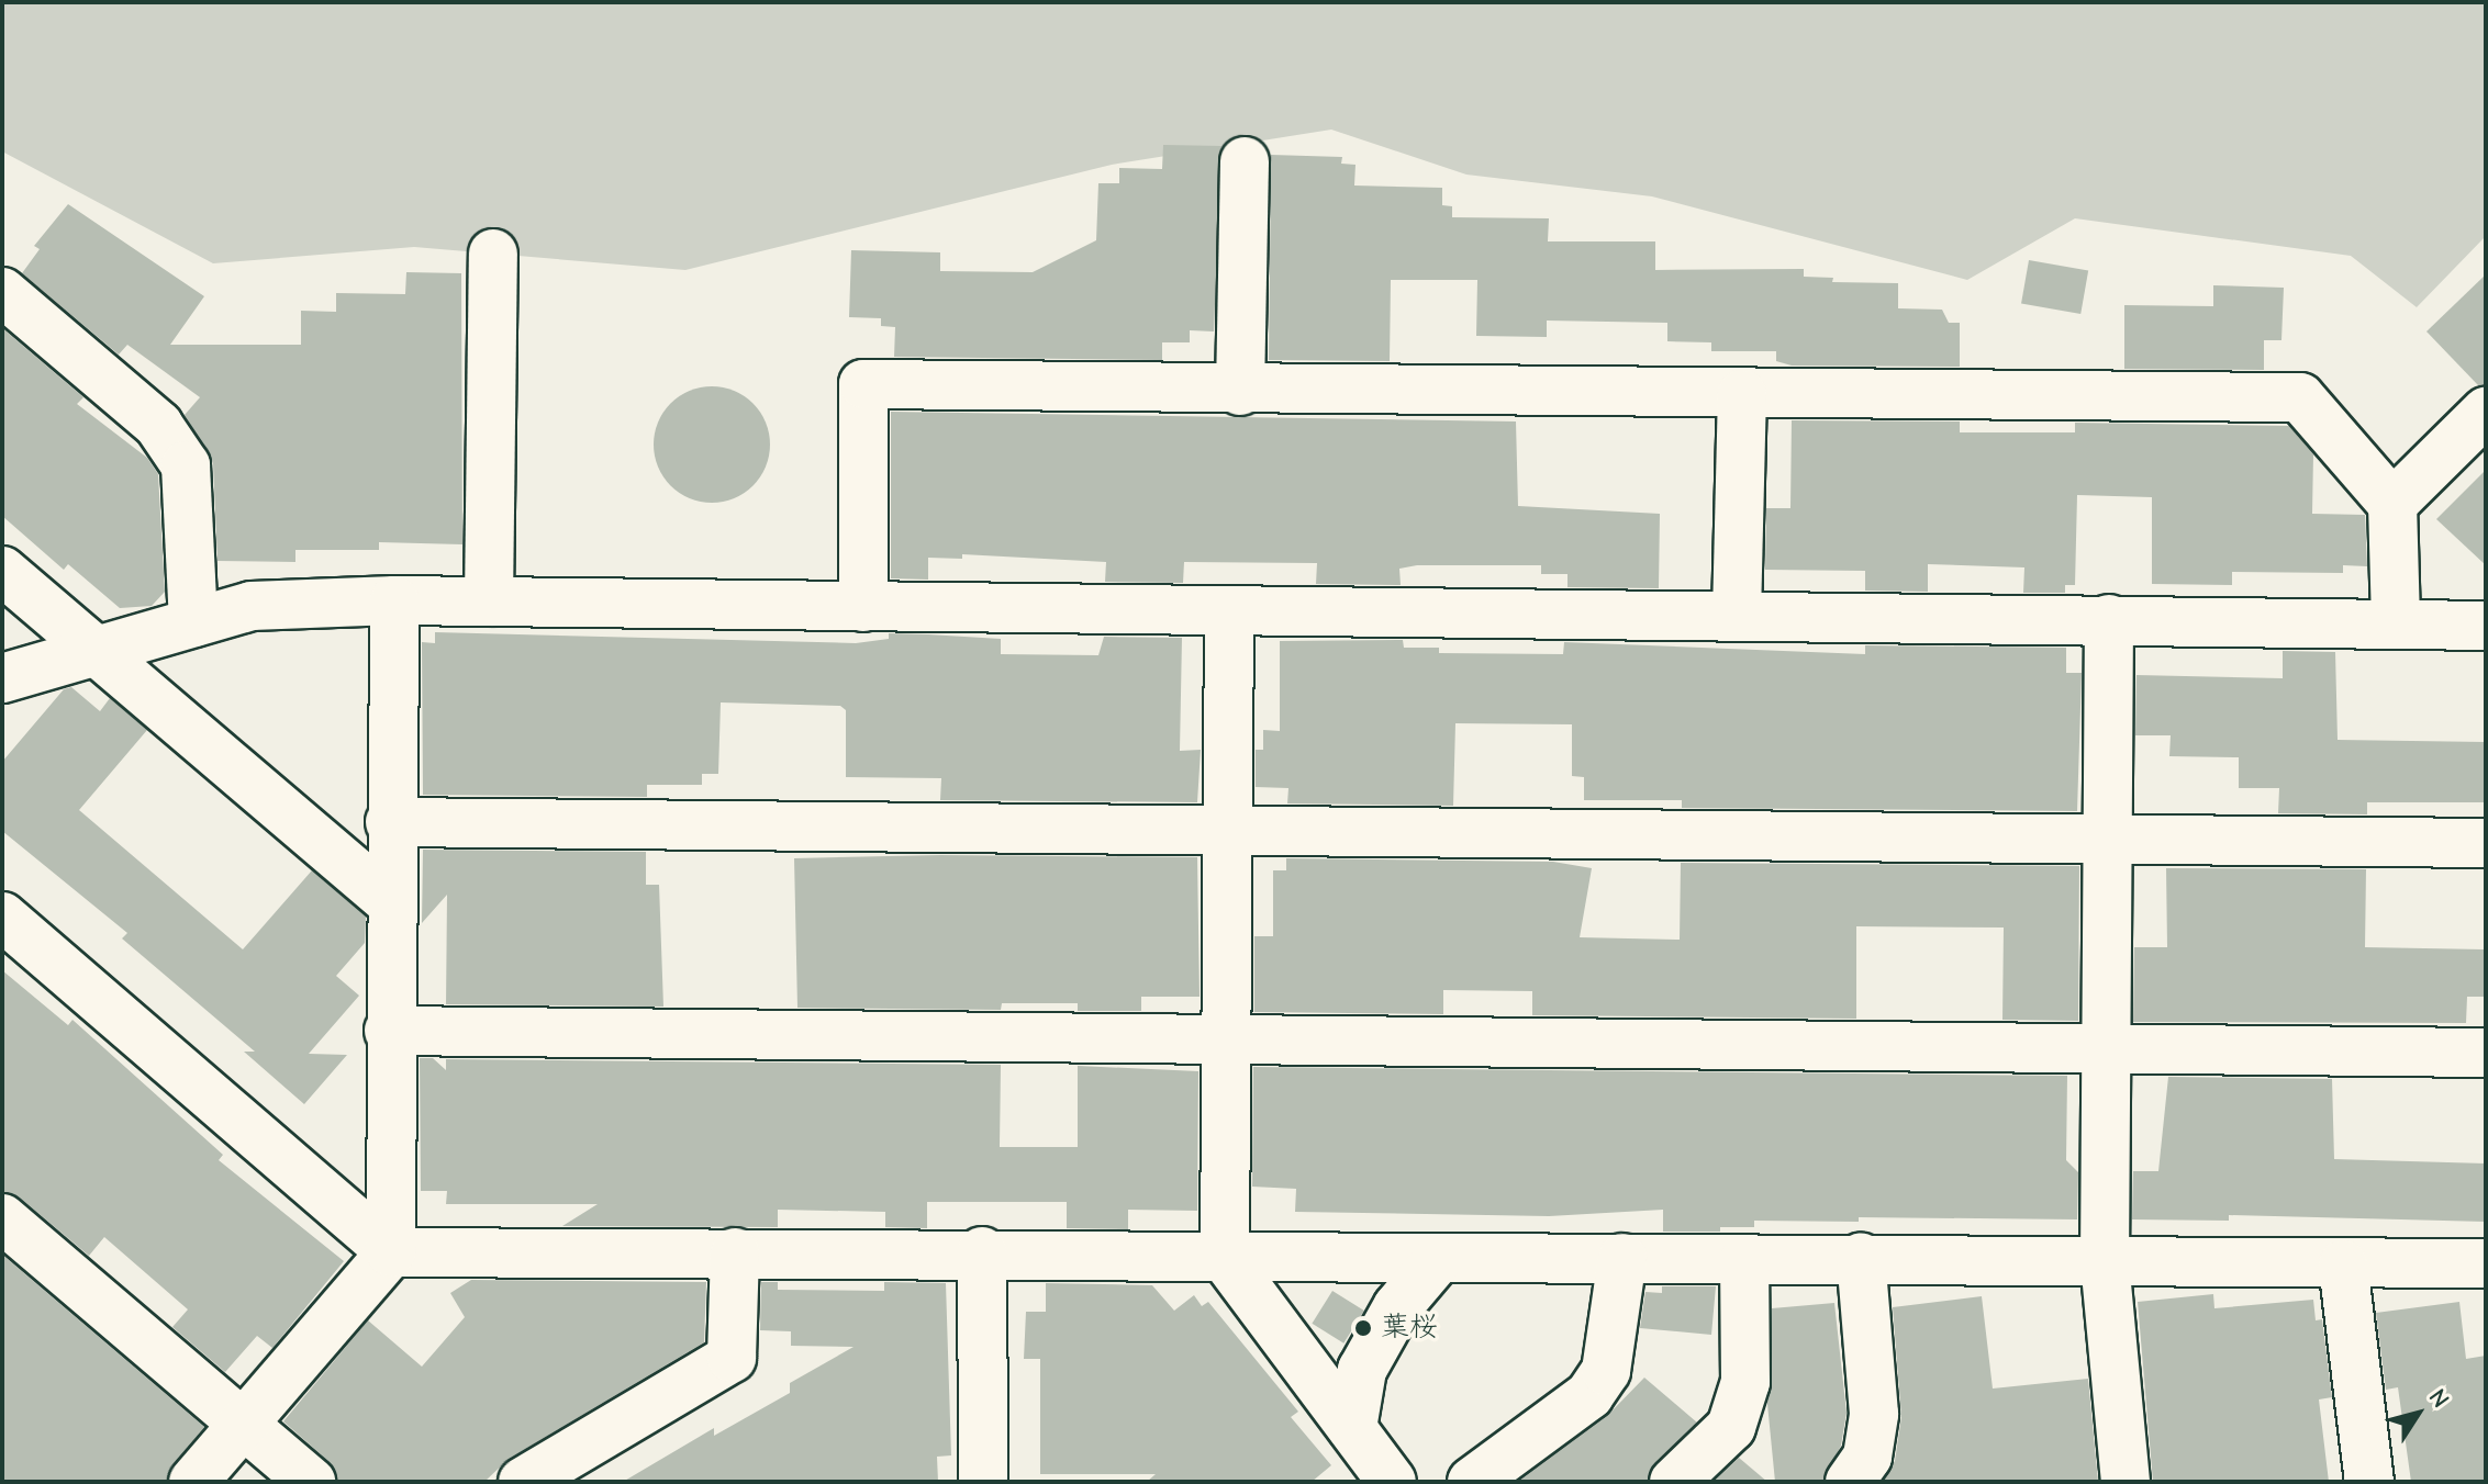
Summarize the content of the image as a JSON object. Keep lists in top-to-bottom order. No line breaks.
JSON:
{"places":["葉桜"],"north":"top right"}
